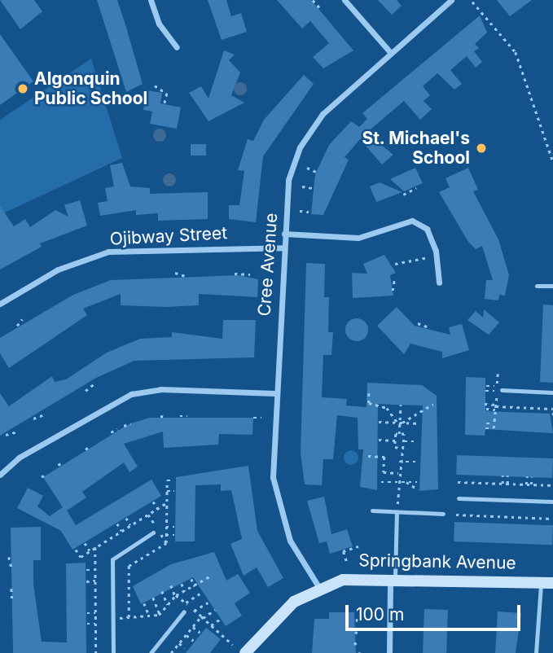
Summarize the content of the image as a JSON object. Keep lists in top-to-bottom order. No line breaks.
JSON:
{"streets":{"main road":["Springbank Avenue"],"street":["Ojibway Street","Cree Avenue"]},"crossings":[["Ojibway Street","Cree Avenue"],["Cree Avenue","Springbank Avenue"]],"places":["Algonquin Public School","St. Michael's School"],"scale_bar":"100 m"}
